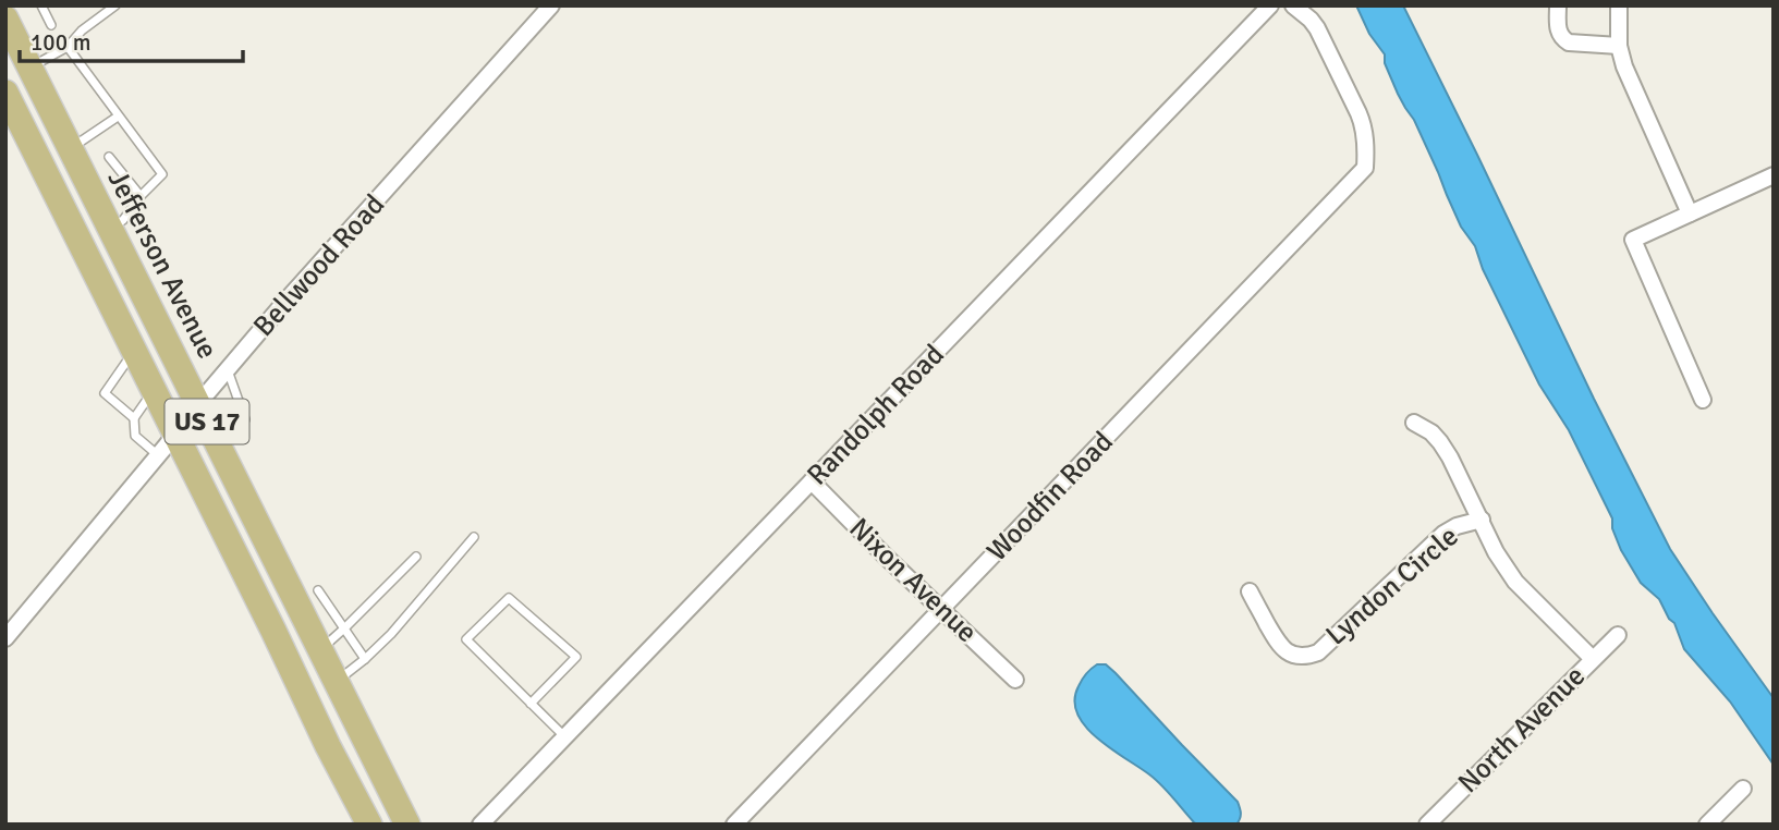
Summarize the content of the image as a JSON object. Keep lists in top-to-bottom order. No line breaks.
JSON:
{"streets":{"main road":["Jefferson Avenue","US 17"],"street":["Bellwood Road","Randolph Road","Woodfin Road","Nixon Avenue","Lyndon Circle","North Avenue"]},"crossings":[["Jefferson Avenue","Bellwood Road"],["Bellwood Road","US 17"],["Randolph Road","Nixon Avenue"],["Woodfin Road","Nixon Avenue"]],"scale_bar":"100 m"}
